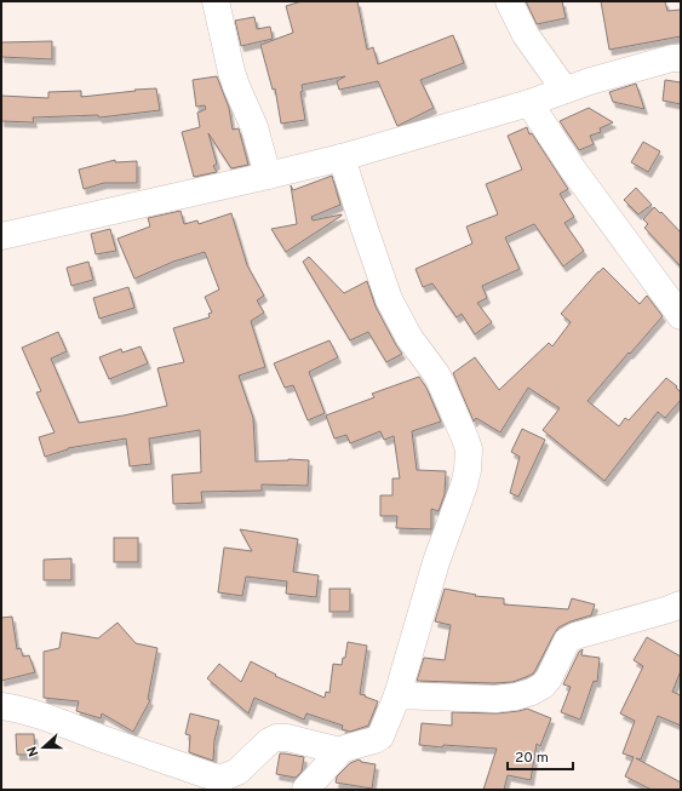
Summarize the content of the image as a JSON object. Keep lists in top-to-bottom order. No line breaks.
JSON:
{"scale_bar":"20 m","north":"left"}
